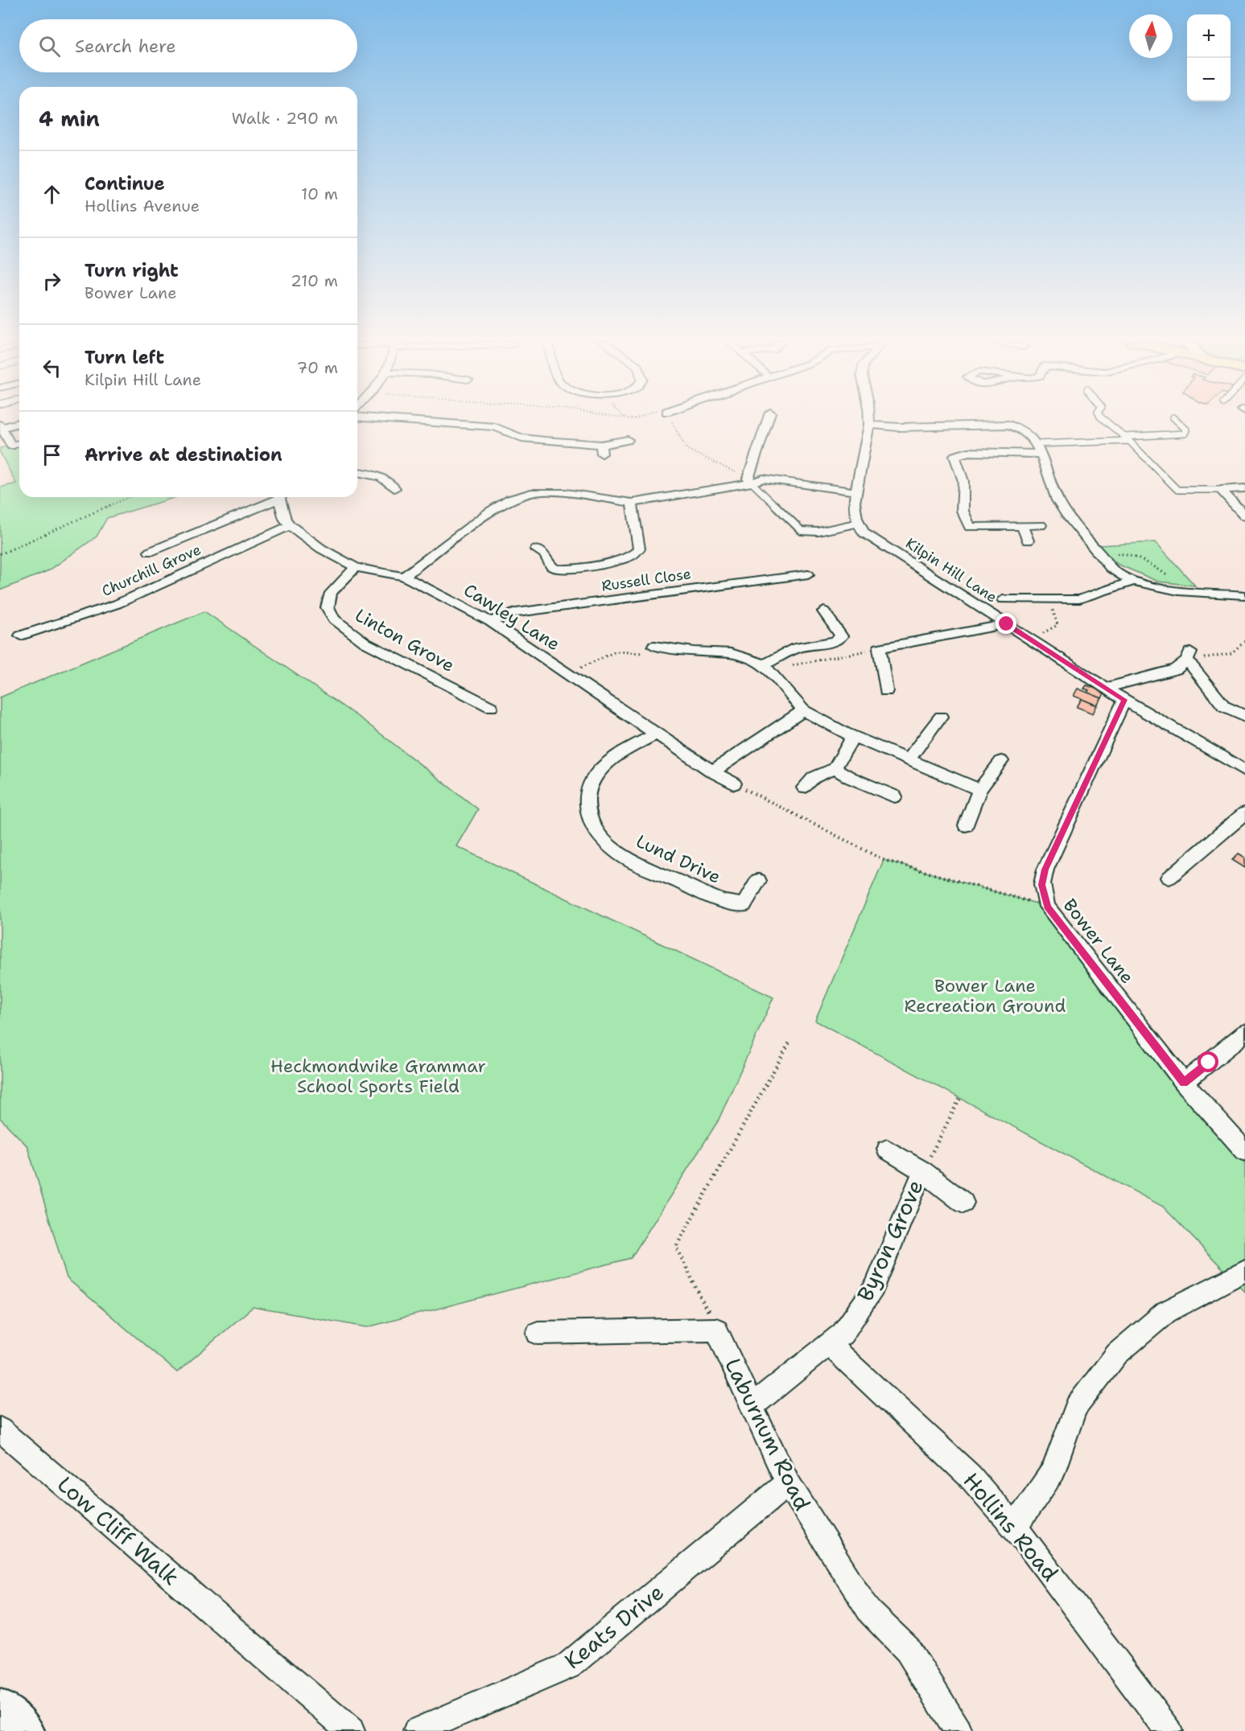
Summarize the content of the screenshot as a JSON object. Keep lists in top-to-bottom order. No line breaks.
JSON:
{"streets":{"street":["Churchill Grove","Kilpin Hill Lane","Russell Close","Cawley Lane","Linton Grove","Lund Drive","Bower Lane","Byron Grove","Laburnum Road","Hollins Road","Low Cliff Walk","Keats Drive"]},"crossings":[["Churchill Grove","Cawley Lane"],["Kilpin Hill Lane","Bower Lane"],["Russell Close","Cawley Lane"],["Cawley Lane","Linton Grove"],["Cawley Lane","Lund Drive"],["Byron Grove","Laburnum Road"],["Byron Grove","Hollins Road"],["Laburnum Road","Keats Drive"]],"parks":["Bower Lane Recreation Ground","Heckmondwike Grammar School Sports Field"],"north":"top","page":{"map_buttons":["+","−"],"search":"Search here","heading":["4 min","Walk · 290 m"],"list":[["Continue","Hollins Avenue","10 m"],["Turn right","Bower Lane","210 m"],["Turn left","Kilpin Hill Lane","70 m"],"Arrive at destination"]}}
